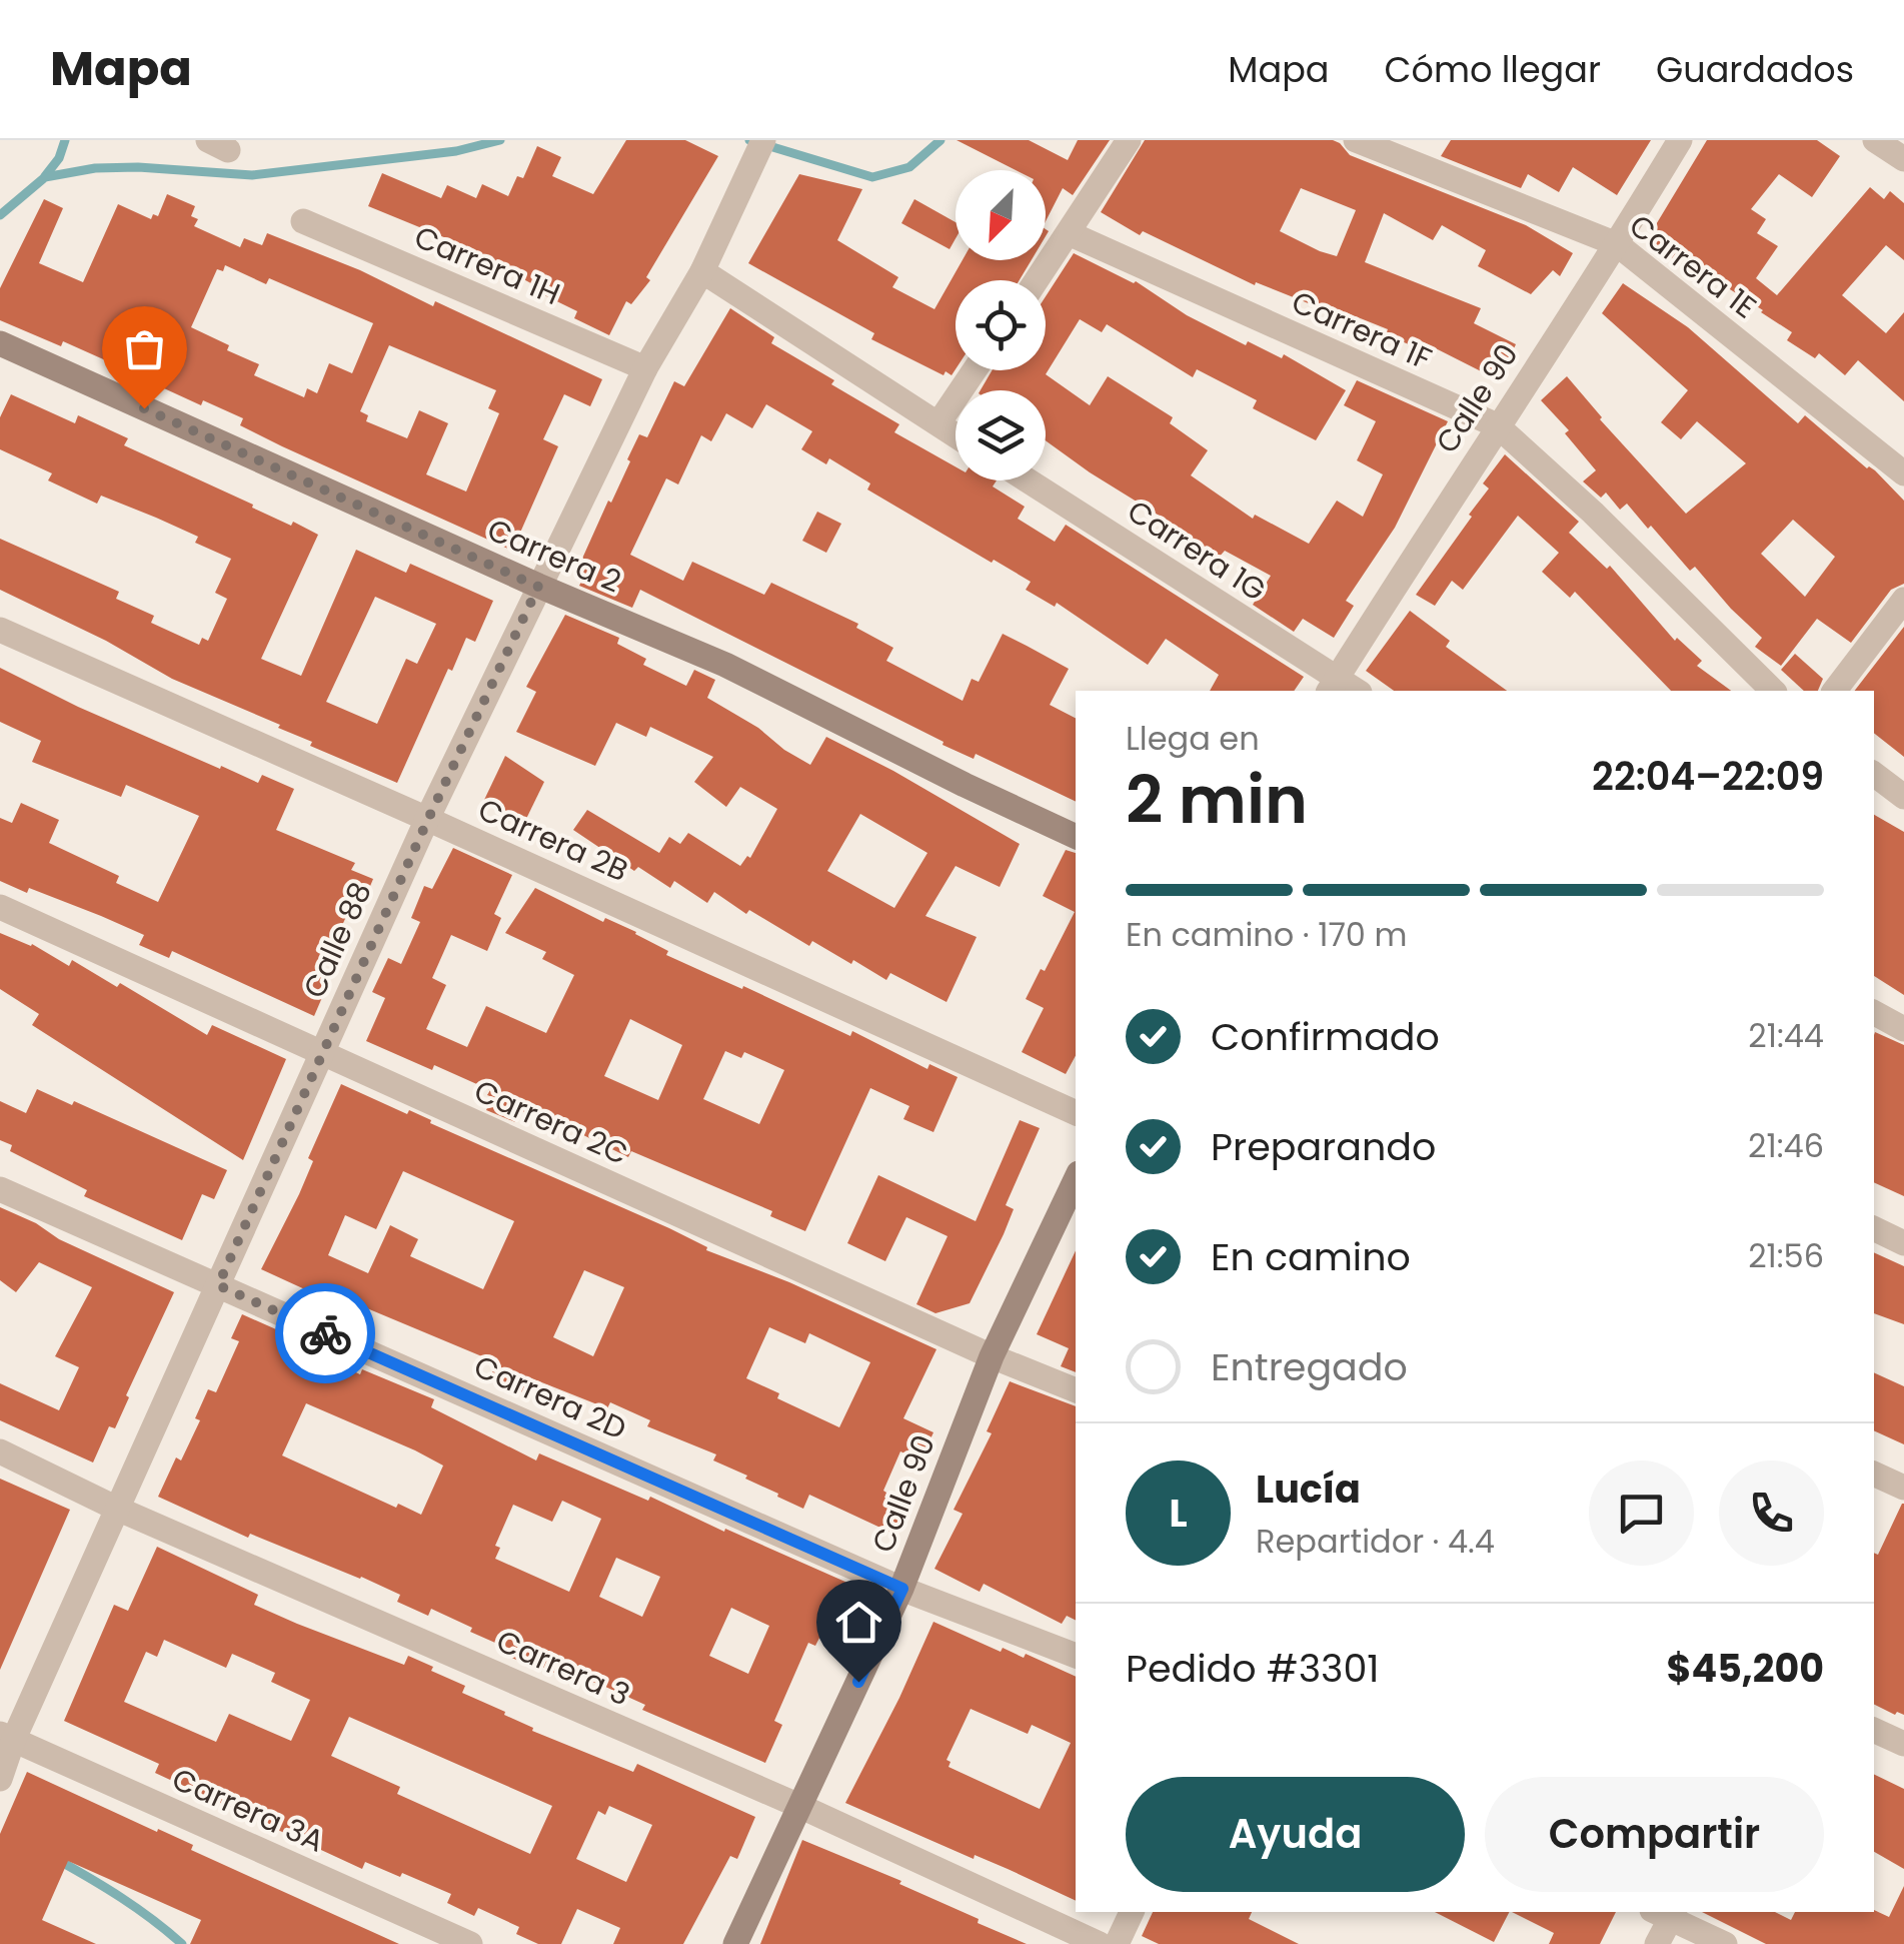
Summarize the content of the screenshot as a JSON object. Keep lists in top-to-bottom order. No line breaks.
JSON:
{"streets":{"street":["Carrera 1H","Carrera 1E","Carrera 1F","Calle 90","Carrera 1G","Carrera 2","Carrera 2B","Calle 88","Carrera 2C","Carrera 2D","Carrera 3","Carrera 3A"]},"crossings":[["Carrera 1H","Calle 88"],["Carrera 1E","Calle 90"],["Carrera 1F","Calle 90"],["Calle 90","Carrera 1G"],["Calle 90","Carrera 2C"],["Calle 90","Carrera 2D"],["Calle 90","Carrera 3"],["Carrera 2","Calle 88"],["Carrera 2B","Calle 88"],["Calle 88","Carrera 2C"],["Calle 88","Carrera 2D"],["Calle 88","Carrera 3"],["Calle 88","Carrera 3A"]],"north":"bottom left","page":{"header":"Mapa","nav":["Mapa","Cómo llegar","Guardados"],"heading":["2 min","Llega en","22:04–22:09"],"panel":["Lucía","Repartidor · 4.4","Pedido #3301","$45,200"],"bar":"En camino · 170 m","list":[["Confirmado","21:44"],["Preparando","21:46"],["En camino","21:56"],"Entregado"],"round":"L","buttons":["Ayuda","Compartir"]}}
